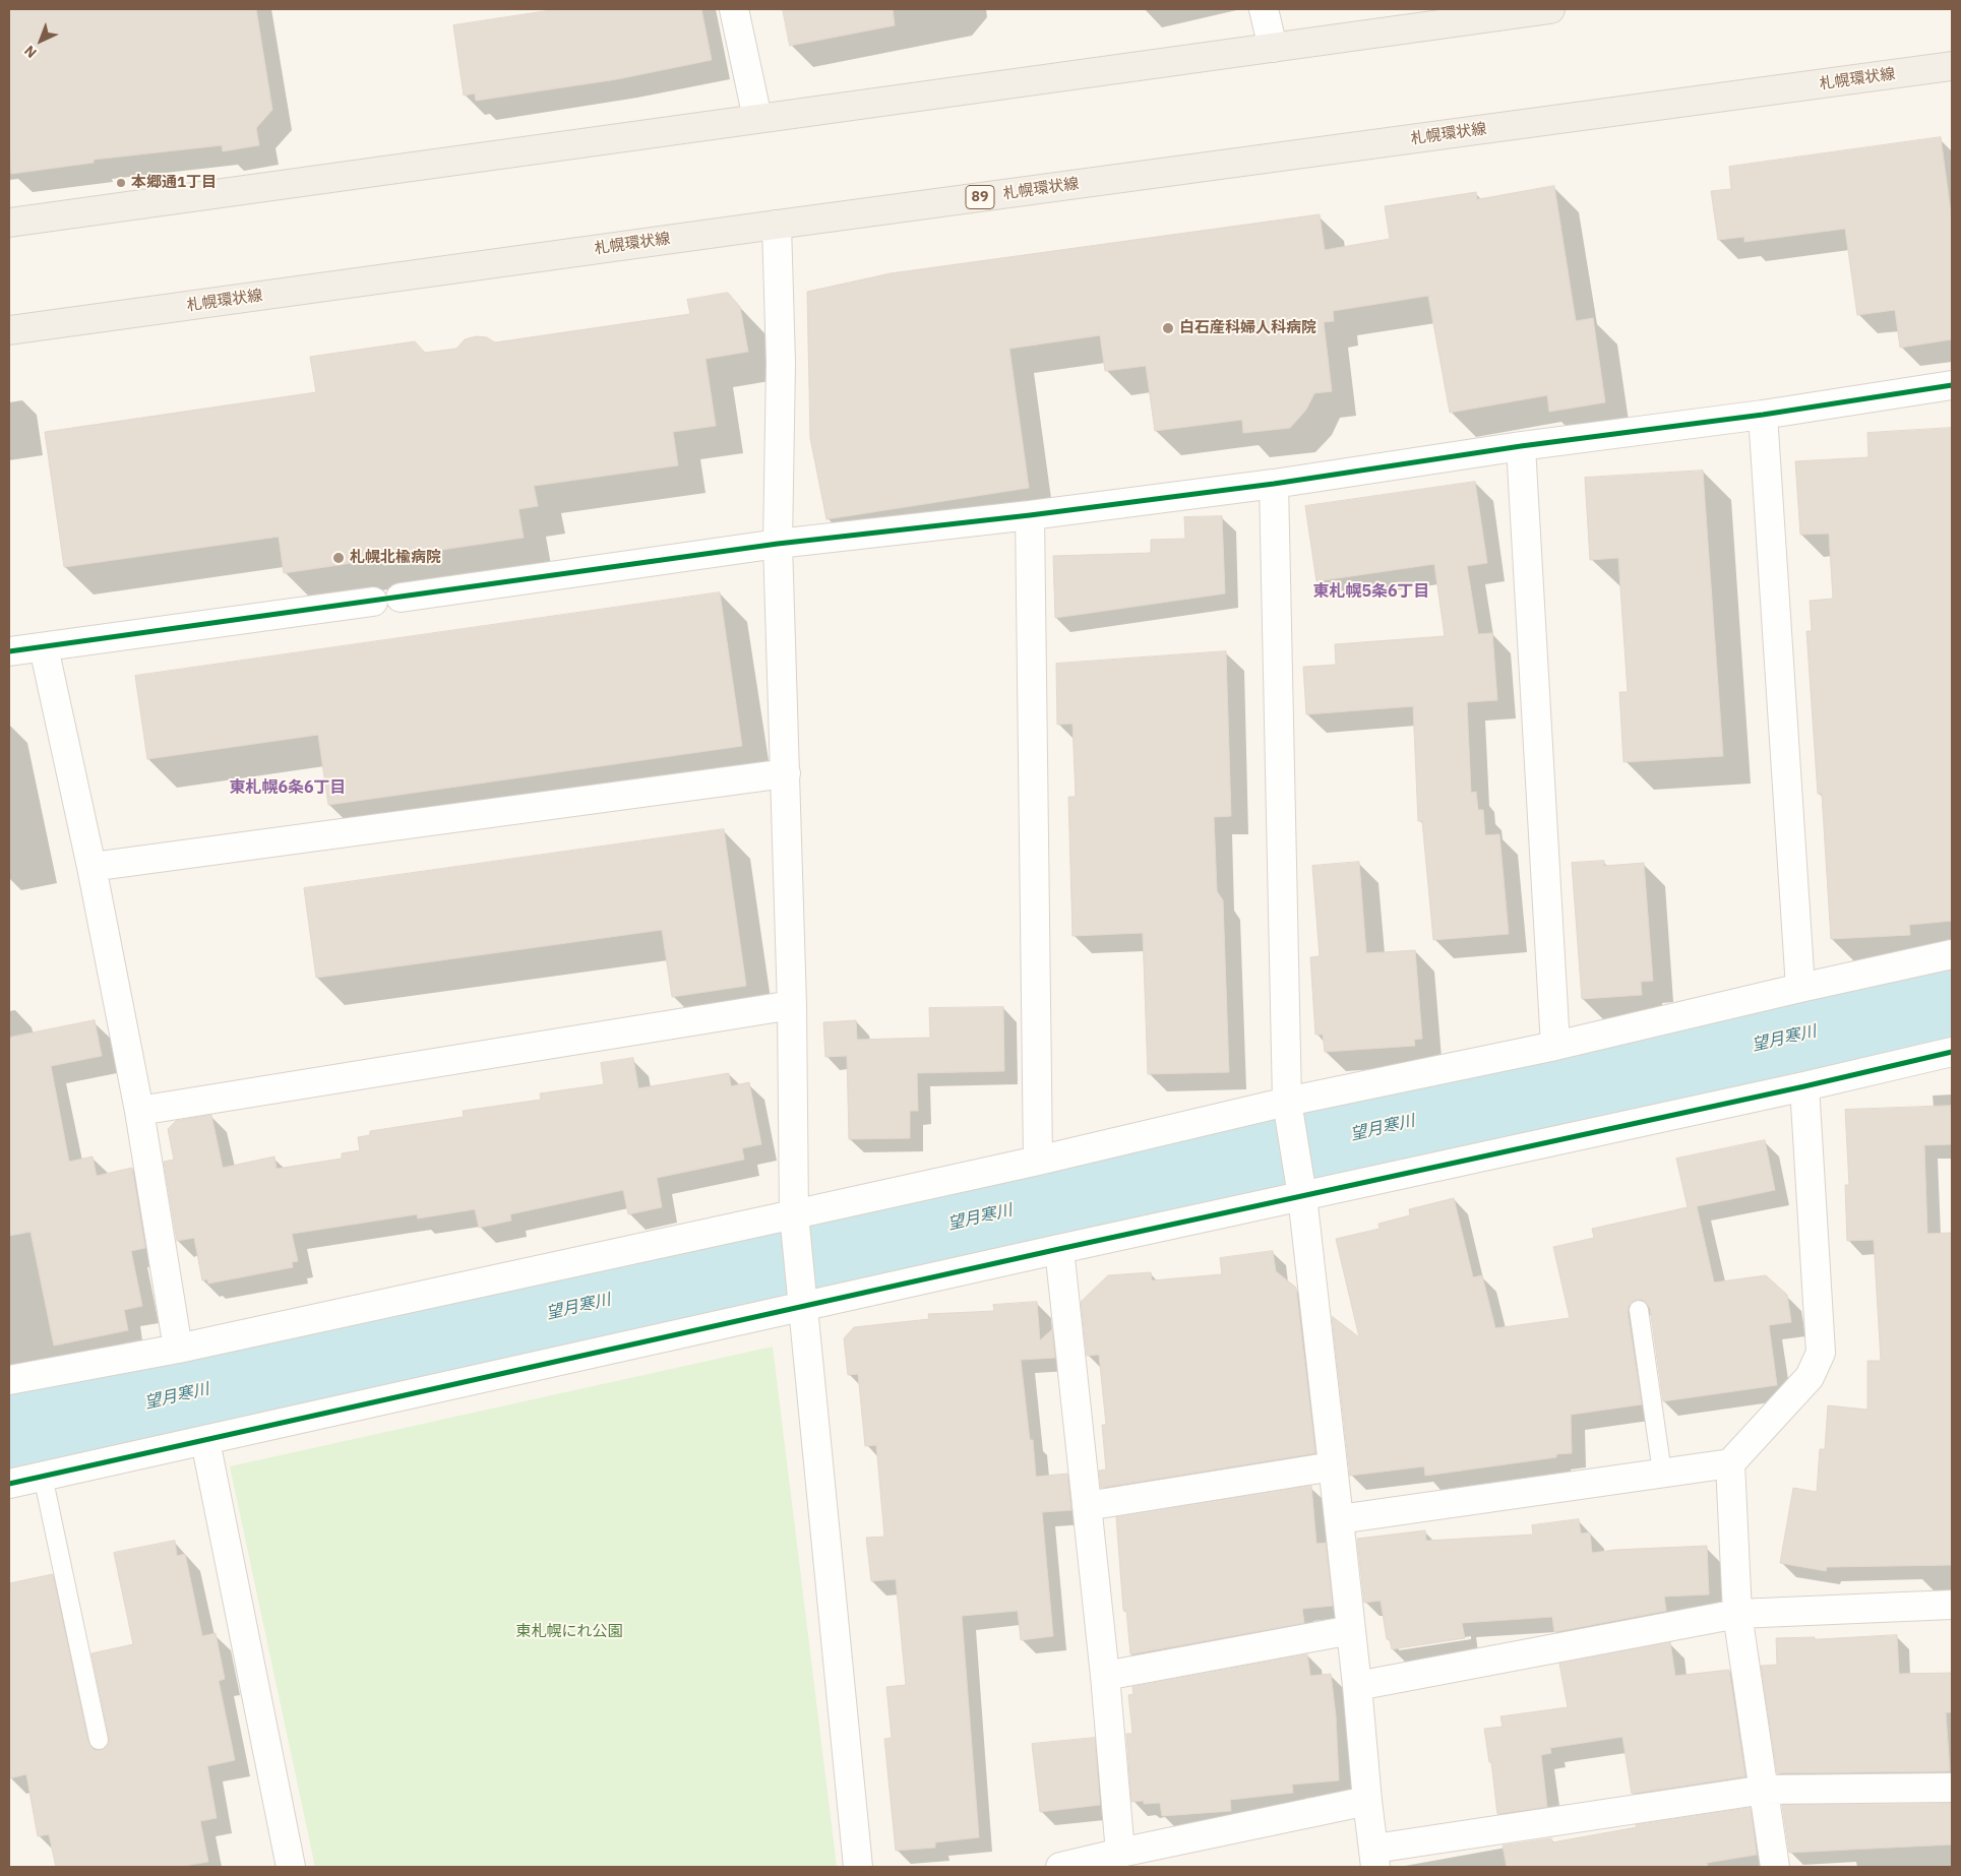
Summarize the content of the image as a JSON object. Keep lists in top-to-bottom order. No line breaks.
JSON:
{"streets":{"main road":["札幌環状線","89"]},"districts":["東札幌5条6丁目","東札幌6条6丁目"],"water":["望月寒川"],"parks":["東札幌にれ公園"],"places":["本郷通1丁目","白石産科婦人科病院","札幌北楡病院"],"north":"bottom left"}
